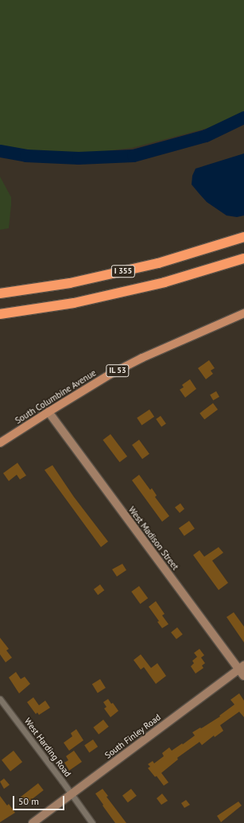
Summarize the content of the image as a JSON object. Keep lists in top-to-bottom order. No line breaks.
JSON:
{"streets":{"highway":["I 355"],"main road":["IL 53","South Columbine Avenue"],"street":["West Madison Street","South Finley Road","West Harding Road"]},"crossings":[["South Columbine Avenue","West Madison Street"],["West Madison Street","South Finley Road"],["South Finley Road","West Harding Road"]],"scale_bar":"50 m"}
